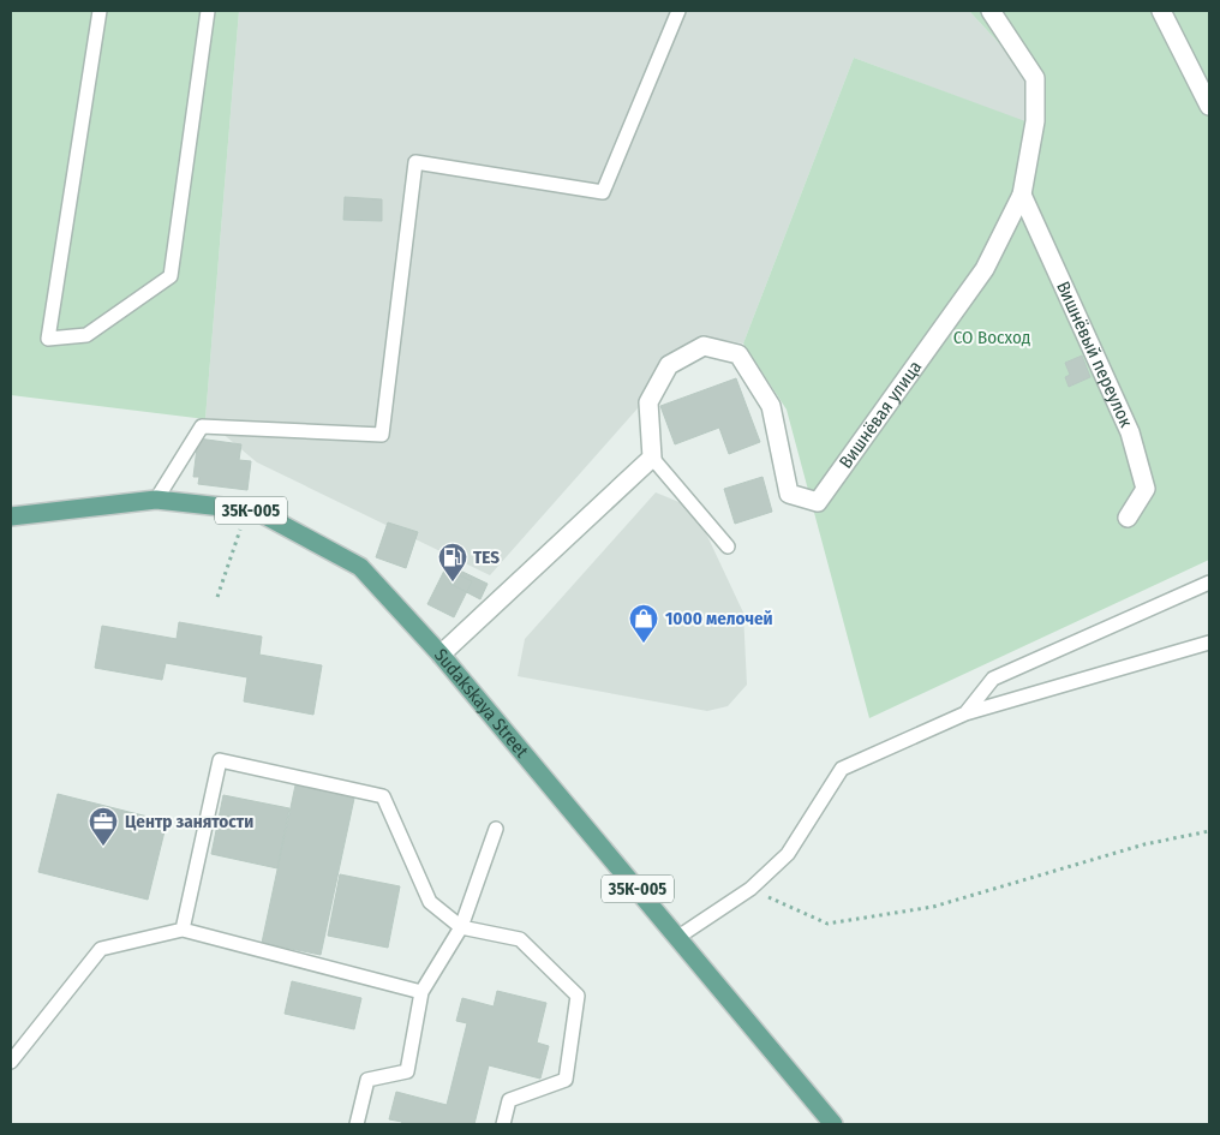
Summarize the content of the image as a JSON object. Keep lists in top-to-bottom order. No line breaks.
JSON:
{"streets":{"main road":["35К-005","Sudakskaya Street"],"street":["Вишнёвый переулок","Вишнёвая улица"]},"crossings":[["Вишнёвый переулок","Вишнёвая улица"]],"parks":["СО Восход"],"places":{"fuel station":["TES"],"shop":["1000 мелочей"],"office":["Центр занятости"]}}
